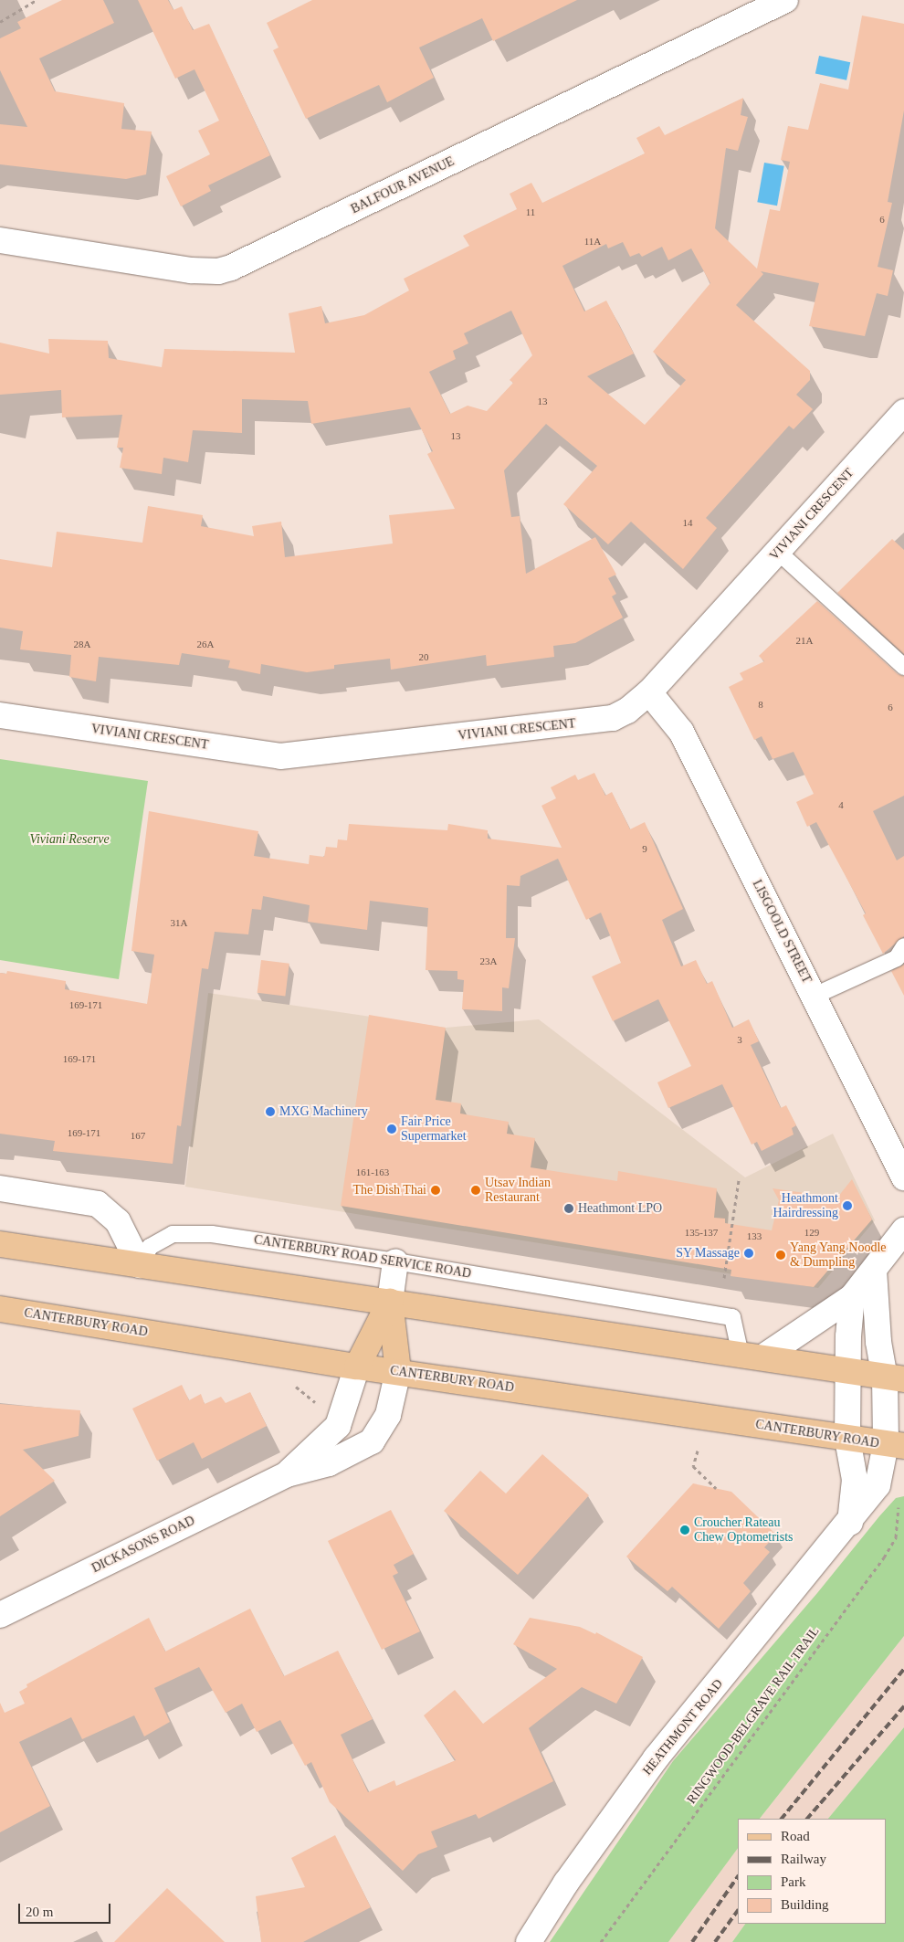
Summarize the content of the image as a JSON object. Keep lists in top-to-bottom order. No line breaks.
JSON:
{"streets":{"main road":["CANTERBURY ROAD"],"street":["BALFOUR AVENUE","VIVIANI CRESCENT","LISGOOLD STREET","DICKASONS ROAD","HEATHMONT ROAD"],"lane":["CANTERBURY ROAD SERVICE ROAD"],"path":["RINGWOOD-BELGRAVE RAIL TRAIL"]},"crossings":[["VIVIANI CRESCENT","LISGOOLD STREET"],["CANTERBURY ROAD","DICKASONS ROAD"],["CANTERBURY ROAD","HEATHMONT ROAD"]],"parks":["Viviani Reserve"],"places":["MXG Machinery","Fair Price Supermarket","The Dish Thai","Utsav Indian Restaurant","Heathmont Hairdressing","Heathmont LPO","SY Massage","Yang Yang Noodle & Dumpling","Croucher Rateau Chew Optometrists"],"house_numbers":["11","6","11A","13","13","14","21A","28A","26A","20","8","6","4","9","31A","23A","169-171","3","169-171","169-171","167","161-163","135-137","129","133"],"legend":["Road","Railway","Park","Building"],"scale_bar":"20 m"}
